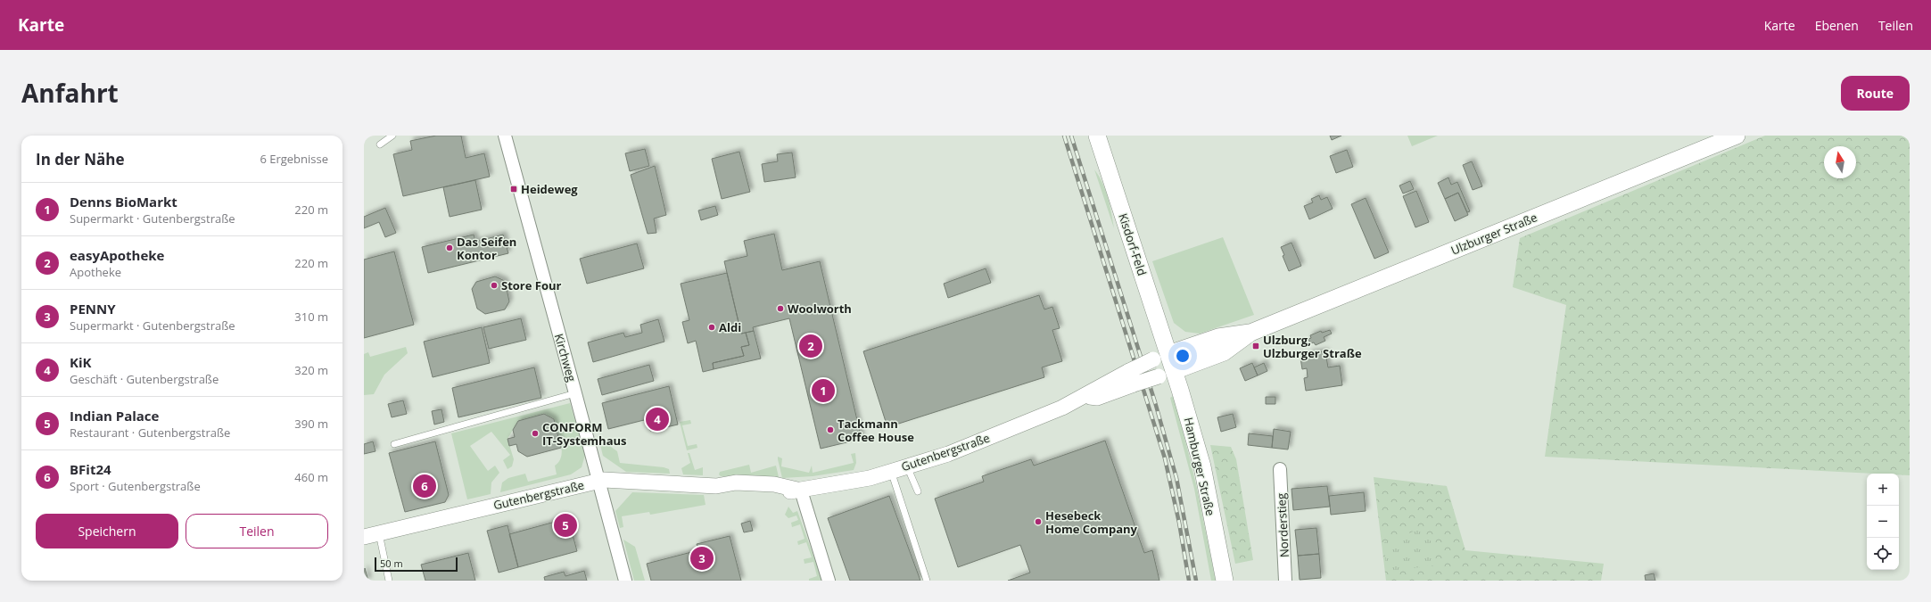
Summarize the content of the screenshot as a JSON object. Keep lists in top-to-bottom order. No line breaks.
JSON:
{"streets":{"main road":["Ulzburger Straße","Kisdorf-Feld","Hamburger Straße"],"street":["Kirchweg","Gutenbergstraße","Norderstieg"]},"crossings":[["Ulzburger Straße","Kisdorf-Feld"],["Ulzburger Straße","Gutenbergstraße"],["Ulzburger Straße","Hamburger Straße"],["Kisdorf-Feld","Gutenbergstraße"],["Kisdorf-Feld","Hamburger Straße"],["Kirchweg","Gutenbergstraße"],["Gutenbergstraße","Hamburger Straße"]],"places":{"transit":["Heideweg","Ulzburg, Ulzburger Straße"],"other":["Das Seifen Kontor","Store Four","Woolworth","Aldi","Tackmann Coffee House","CONFORM IT-Systemhaus","Hesebeck Home Company"]},"scale_bar":"50 m","north":"top","page":{"header":"Karte","nav":["Karte","Ebenen","Teilen"],"title":"Anfahrt","buttons":["Route",["Speichern","Teilen"]],"heading":["In der Nähe","6 Ergebnisse"],"list":[{"mark":"1","name":"Denns BioMarkt","note":"Supermarkt · Gutenbergstraße","value":"220 m"},{"mark":"2","name":"easyApotheke","note":"Apotheke","value":"220 m"},{"mark":"3","name":"PENNY","note":"Supermarkt · Gutenbergstraße","value":"310 m"},{"mark":"4","name":"KiK","note":"Geschäft · Gutenbergstraße","value":"320 m"},{"mark":"5","name":"Indian Palace","note":"Restaurant · Gutenbergstraße","value":"390 m"},{"mark":"6","name":"BFit24","note":"Sport · Gutenbergstraße","value":"460 m"}],"pins":["2","1","4","6","5","3"],"map_buttons":["+","−"],"scale":"50 m"}}
